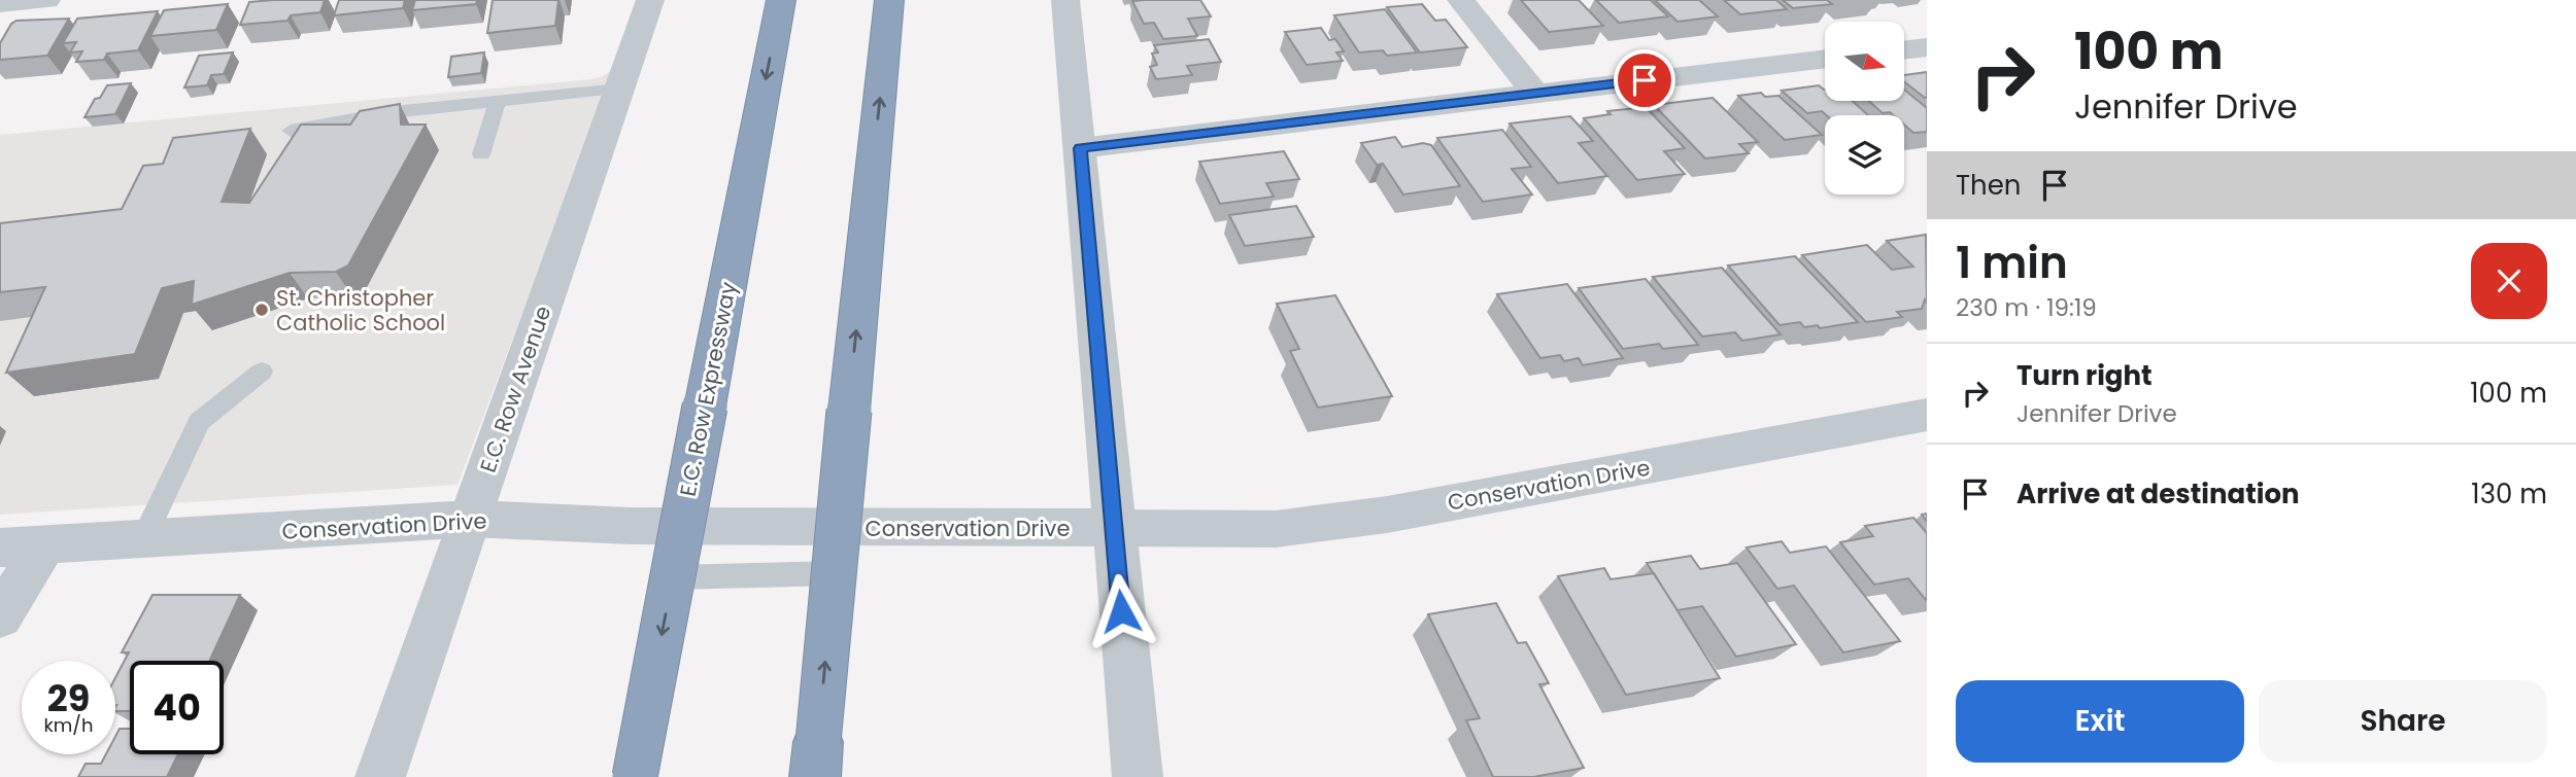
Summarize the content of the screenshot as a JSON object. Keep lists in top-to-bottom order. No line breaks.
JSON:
{"streets":{"highway":["E.C. Row Expressway"],"street":["E.C. Row Avenue","Conservation Drive"]},"crossings":[["E.C. Row Avenue","Conservation Drive"]],"places":["St. Christopher Catholic School"],"north":"right","page":{"turn":["100 m","Jennifer Drive"],"then":"Then","heading":["1 min","230 m · 19:19"],"list":[{"name":"Turn right","note":"Jennifer Drive","value":"100 m"},{"name":"Arrive at destination","value":"130 m"}],"speed":"29 km/h","limit":"40","buttons":["Exit","Share"]}}
